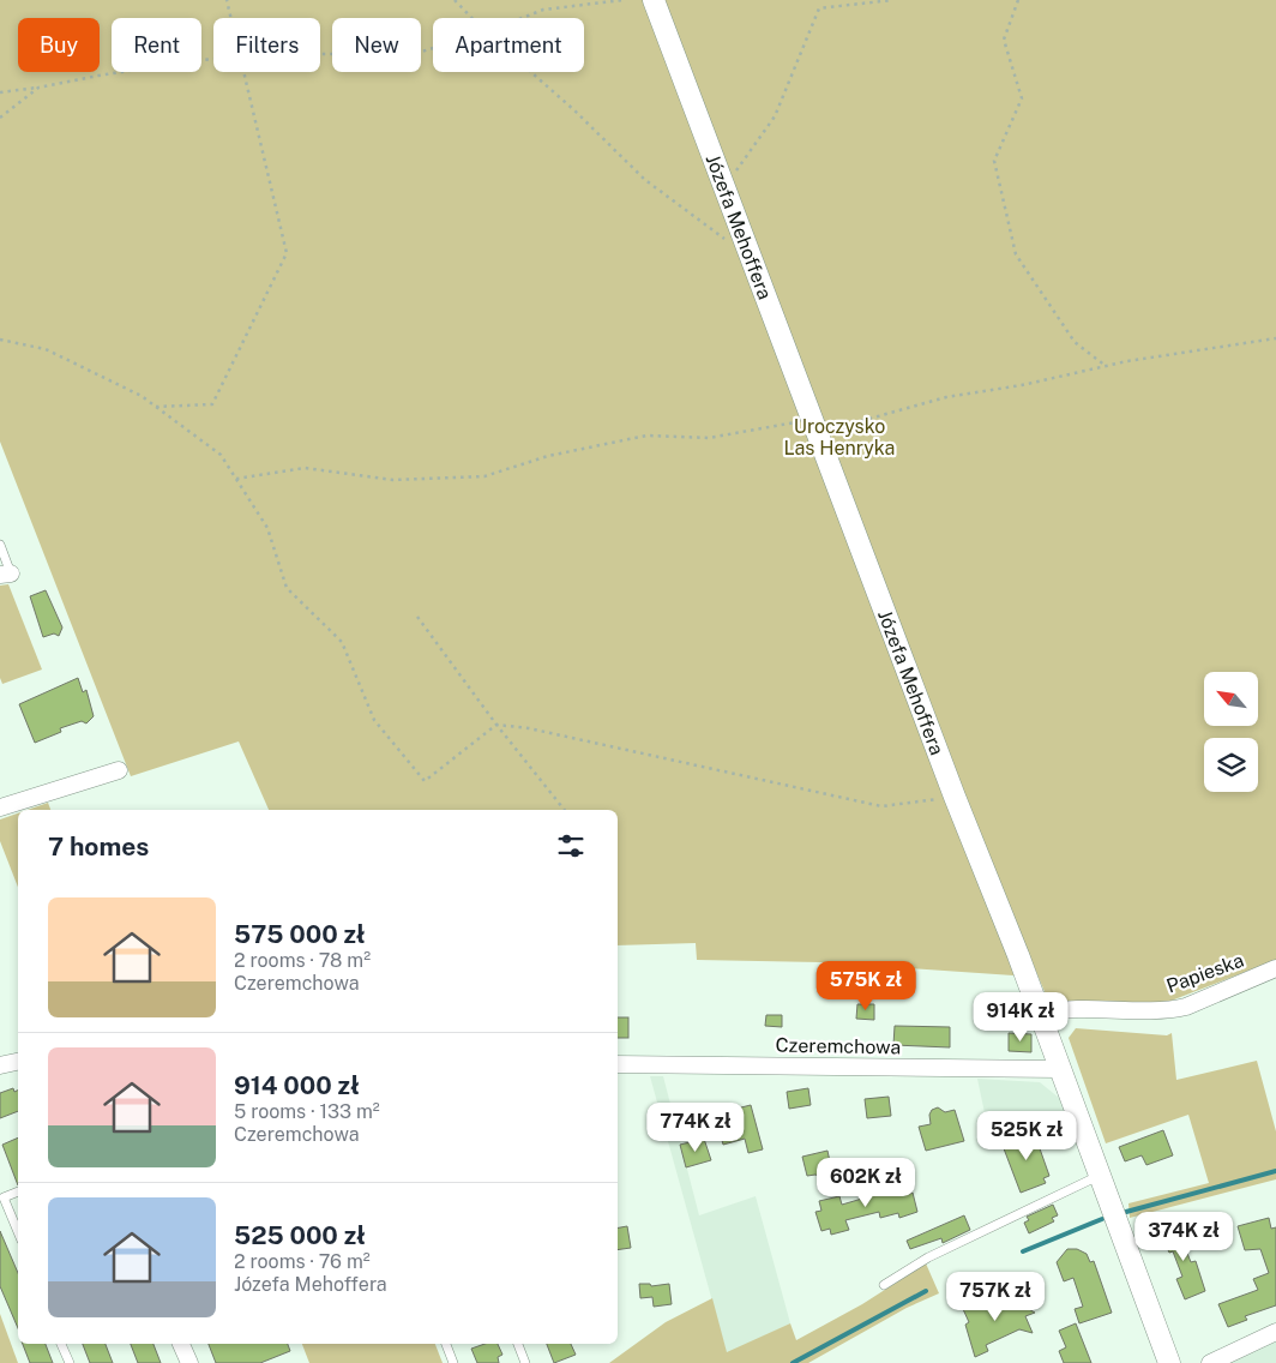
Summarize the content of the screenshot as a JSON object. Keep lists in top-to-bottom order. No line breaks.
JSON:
{"streets":{"street":["Józefa Mehoffera","Papieska","Czeremchowa"]},"crossings":[["Józefa Mehoffera","Papieska"],["Józefa Mehoffera","Czeremchowa"]],"parks":["Uroczysko Las Henryka"],"north":"top left","page":{"chip":["Buy","Rent","Filters","New","Apartment"],"heading":"7 homes","list":[{"name":"575 000 zł","note":"2 rooms · 78 m² · Czeremchowa"},{"name":"914 000 zł","note":"5 rooms · 133 m² · Czeremchowa"},{"name":"525 000 zł","note":"2 rooms · 76 m² · Józefa Mehoffera"}],"price":["575K zł","914K zł","774K zł","525K zł","602K zł","374K zł","757K zł"]}}
